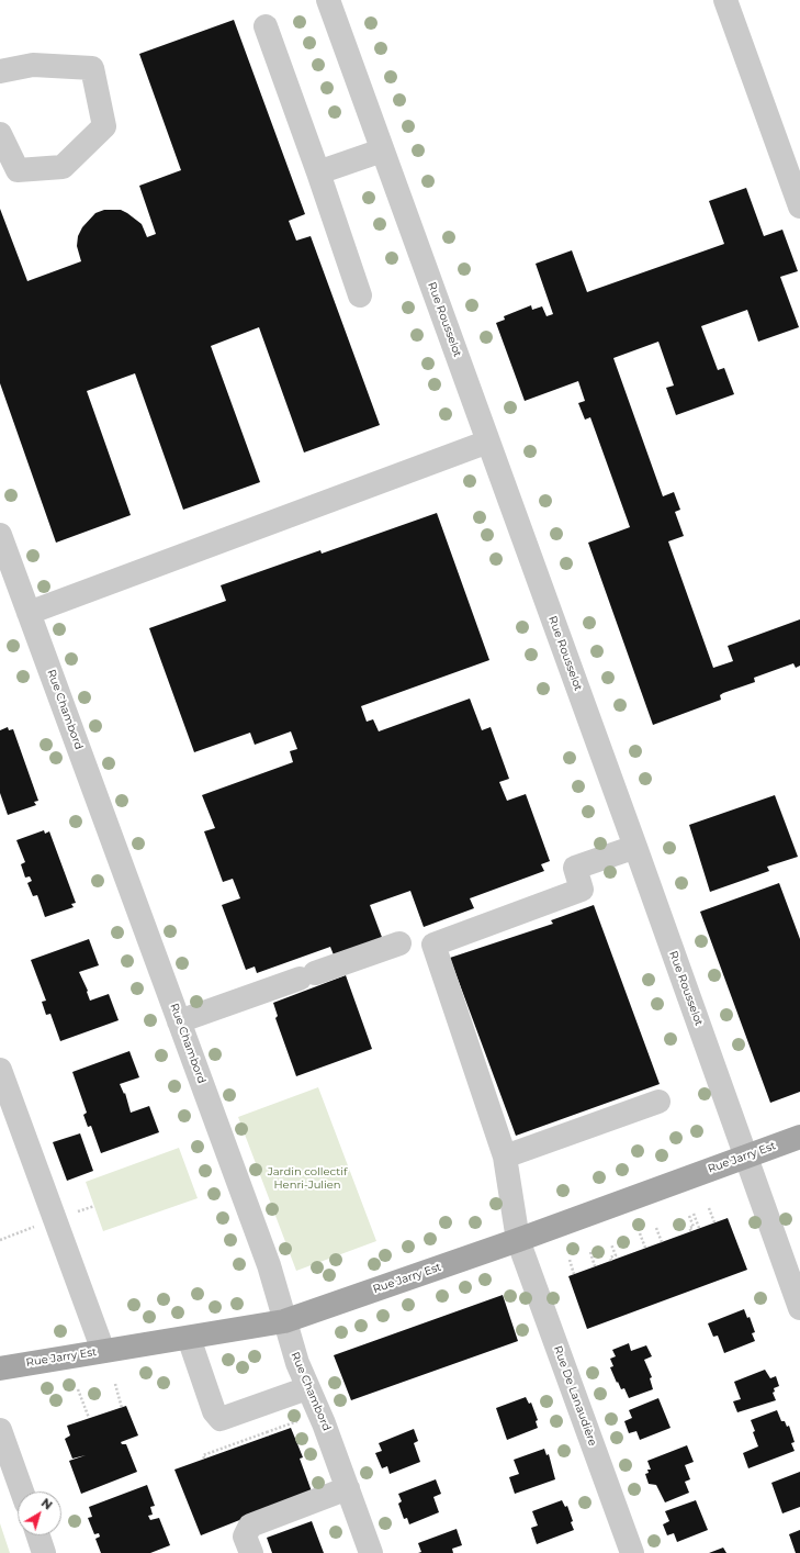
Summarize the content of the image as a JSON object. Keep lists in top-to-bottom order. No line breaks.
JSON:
{"streets":{"main road":["Rue Jarry Est"],"street":["Rue Rousselot","Rue Chambord","Rue De Lanaudière"]},"crossings":[["Rue Rousselot","Rue Jarry Est"],["Rue Rousselot","Rue De Lanaudière"],["Rue Chambord","Rue Jarry Est"],["Rue Jarry Est","Rue De Lanaudière"]],"parks":["Jardin collectif Henri-Julien"],"north":"top right"}
